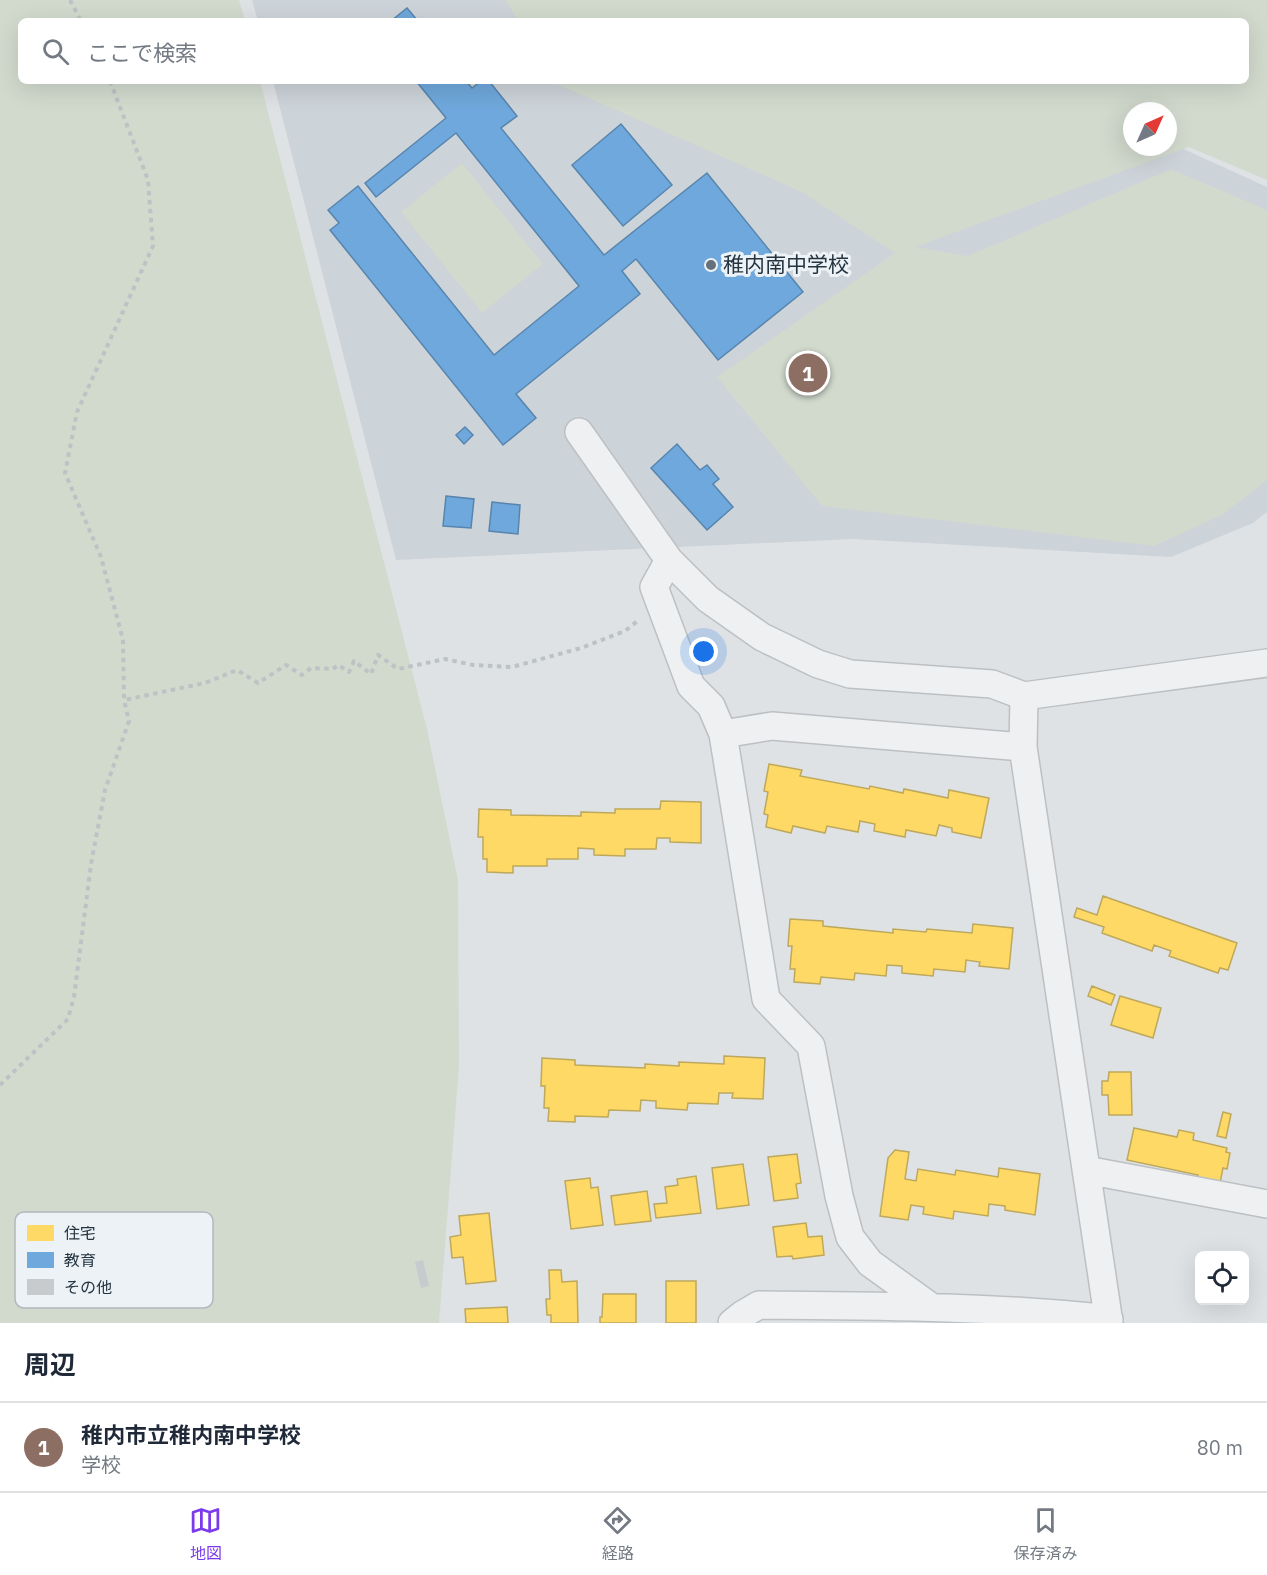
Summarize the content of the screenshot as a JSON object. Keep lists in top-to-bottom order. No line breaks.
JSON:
{"places":["稚内南中学校"],"legend":["住宅","教育","その他"],"north":"top right","page":{"search":"ここで検索","pins":"1","heading":"周辺","list":[{"mark":"1","name":"稚内市立稚内南中学校","note":"学校","value":"80 m"}],"nav":["地図","経路","保存済み"]}}
